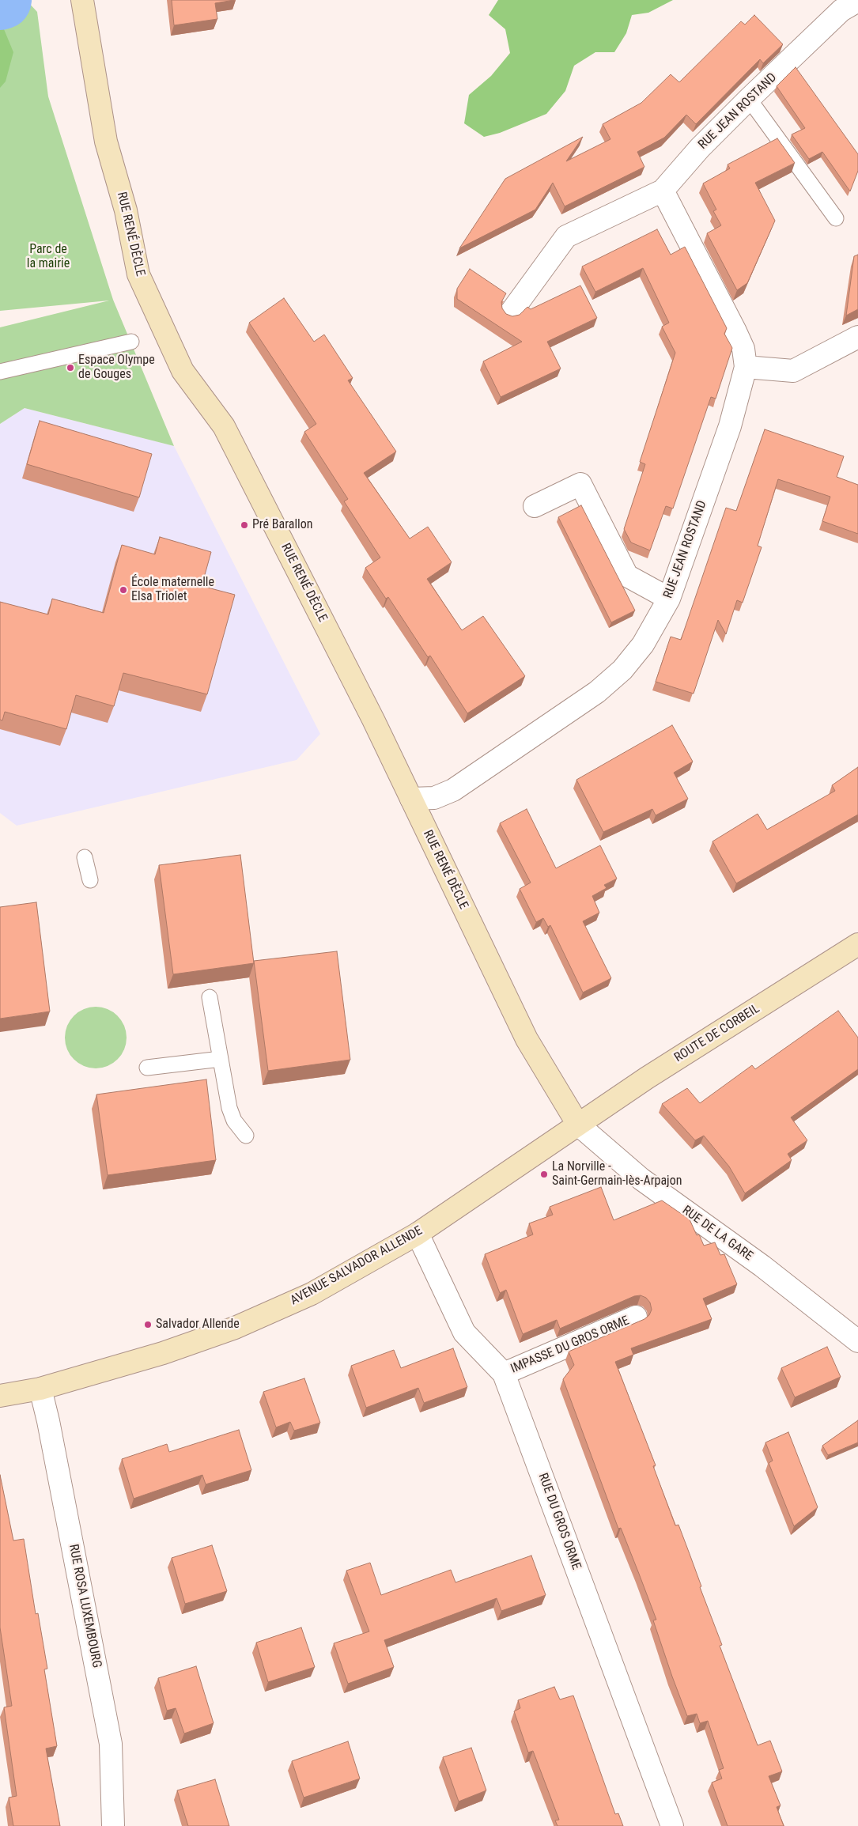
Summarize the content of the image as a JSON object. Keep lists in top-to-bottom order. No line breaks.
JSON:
{"streets":{"street":["RUE JEAN ROSTAND","RUE RENÉ DÈCLE","ROUTE DE CORBEIL","RUE DE LA GARE","AVENUE SALVADOR ALLENDE","IMPASSE DU GROS ORME","RUE DU GROS ORME","RUE ROSA LUXEMBOURG"]},"crossings":[["RUE JEAN ROSTAND","RUE RENÉ DÈCLE"],["RUE RENÉ DÈCLE","ROUTE DE CORBEIL"],["RUE RENÉ DÈCLE","RUE DE LA GARE"],["RUE RENÉ DÈCLE","AVENUE SALVADOR ALLENDE"],["ROUTE DE CORBEIL","RUE DE LA GARE"],["ROUTE DE CORBEIL","AVENUE SALVADOR ALLENDE"],["RUE DE LA GARE","AVENUE SALVADOR ALLENDE"],["AVENUE SALVADOR ALLENDE","RUE DU GROS ORME"],["AVENUE SALVADOR ALLENDE","RUE ROSA LUXEMBOURG"],["IMPASSE DU GROS ORME","RUE DU GROS ORME"]],"parks":["Parc de la mairie"],"places":["Espace Olympe de Gouges","Pré Barallon","École maternelle Elsa Triolet","La Norville - Saint-Germain-lès-Arpajon","Salvador Allende"]}
